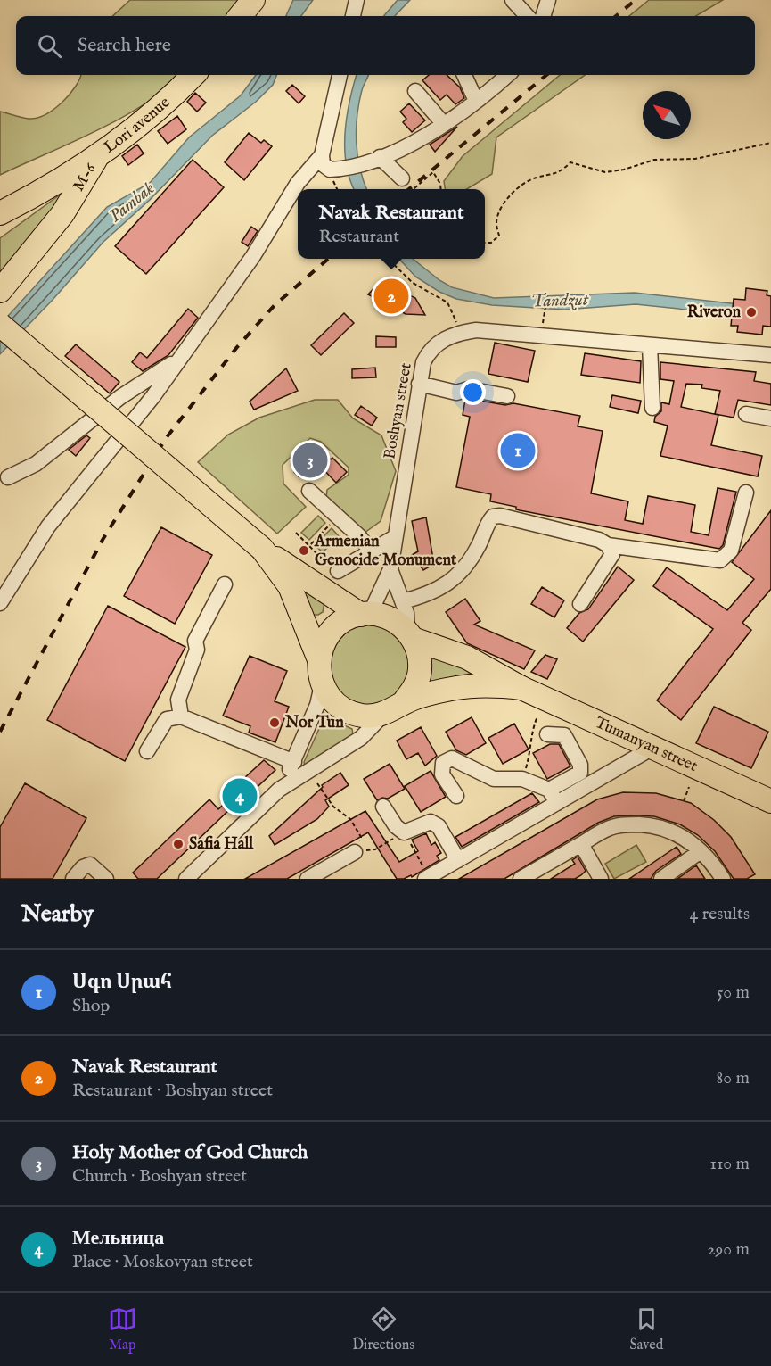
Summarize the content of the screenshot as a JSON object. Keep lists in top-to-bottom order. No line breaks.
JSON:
{"streets":{"highway":["Lori avenue","M-6","Tumanyan street"],"street":["Boshyan street"]},"crossings":[["Lori avenue","M-6"]],"water":["Pambak","Tandzut"],"places":["Riveron","Armenian Genocide Monument","Nor Tun","Safia Hall"],"north":"top left","page":{"search":"Search here","popup":["Navak Restaurant","Restaurant"],"pins":["2","1","3","4"],"heading":["Nearby","4 results"],"list":[{"mark":"1","name":"Սգո Սրահ","note":"Shop","value":"50 m"},{"mark":"2","name":"Navak Restaurant","note":"Restaurant · Boshyan street","value":"80 m"},{"mark":"3","name":"Holy Mother of God Church","note":"Church · Boshyan street","value":"110 m"},{"mark":"4","name":"Мельница","note":"Place · Moskovyan street","value":"290 m"}],"nav":["Map","Directions","Saved"]}}
